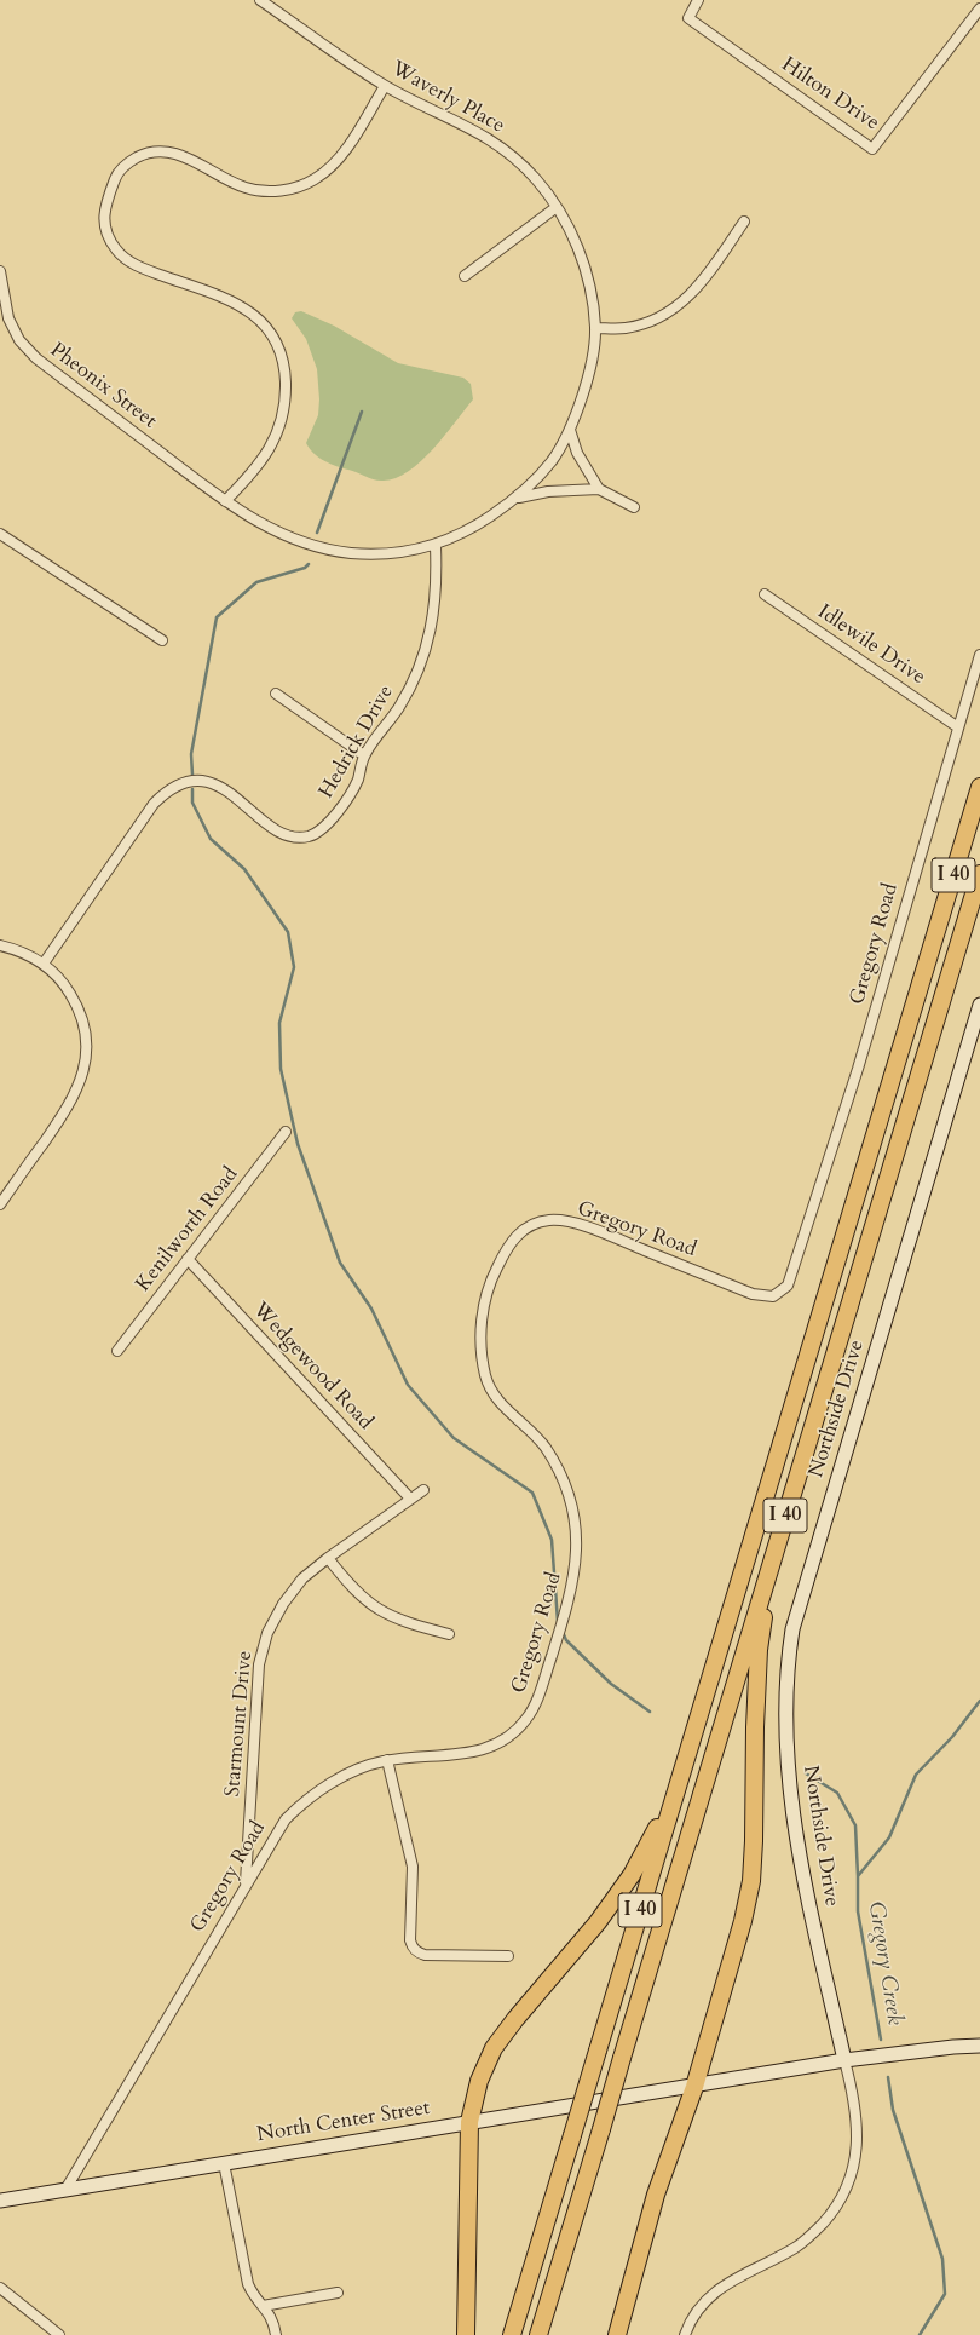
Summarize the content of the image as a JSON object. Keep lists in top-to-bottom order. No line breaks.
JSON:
{"streets":{"highway":["I 40"],"street":["Hilton Drive","Waverly Place","Pheonix Street","Idlewile Drive","Hedrick Drive","Gregory Road","Kenilworth Road","Wedgewood Road","Northside Drive","Starmount Drive","North Center Street"]},"crossings":[["Waverly Place","Pheonix Street"],["Pheonix Street","Hedrick Drive"],["Idlewile Drive","Gregory Road"],["Gregory Road","Starmount Drive"],["Gregory Road","North Center Street"],["Kenilworth Road","Wedgewood Road"],["Wedgewood Road","Starmount Drive"],["Northside Drive","North Center Street"]],"water":["Gregory Creek"]}
